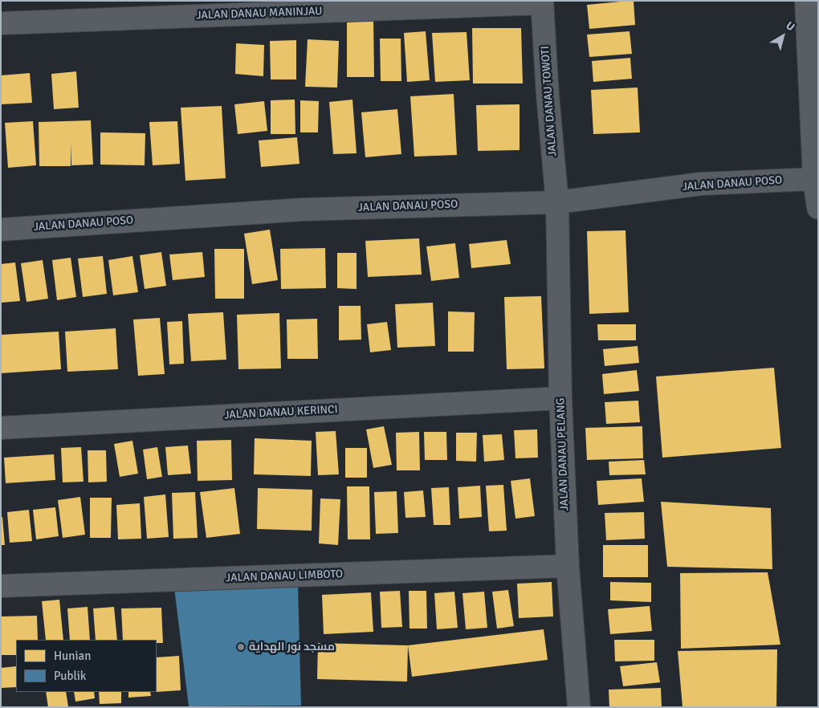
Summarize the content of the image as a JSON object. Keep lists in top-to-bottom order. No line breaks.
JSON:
{"streets":{"street":["JALAN DANAU MANINJAU","JALAN DANAU TOWOTI","JALAN DANAU POSO","JALAN DANAU KERINCI","JALAN DANAU PELANG","JALAN DANAU LIMBOTO"]},"crossings":[["JALAN DANAU MANINJAU","JALAN DANAU TOWOTI"],["JALAN DANAU TOWOTI","JALAN DANAU POSO"],["JALAN DANAU TOWOTI","JALAN DANAU PELANG"],["JALAN DANAU POSO","JALAN DANAU PELANG"],["JALAN DANAU KERINCI","JALAN DANAU PELANG"],["JALAN DANAU PELANG","JALAN DANAU LIMBOTO"]],"places":["مسجد نور الهداية"],"legend":["Hunian","Publik"],"north":"top right"}
